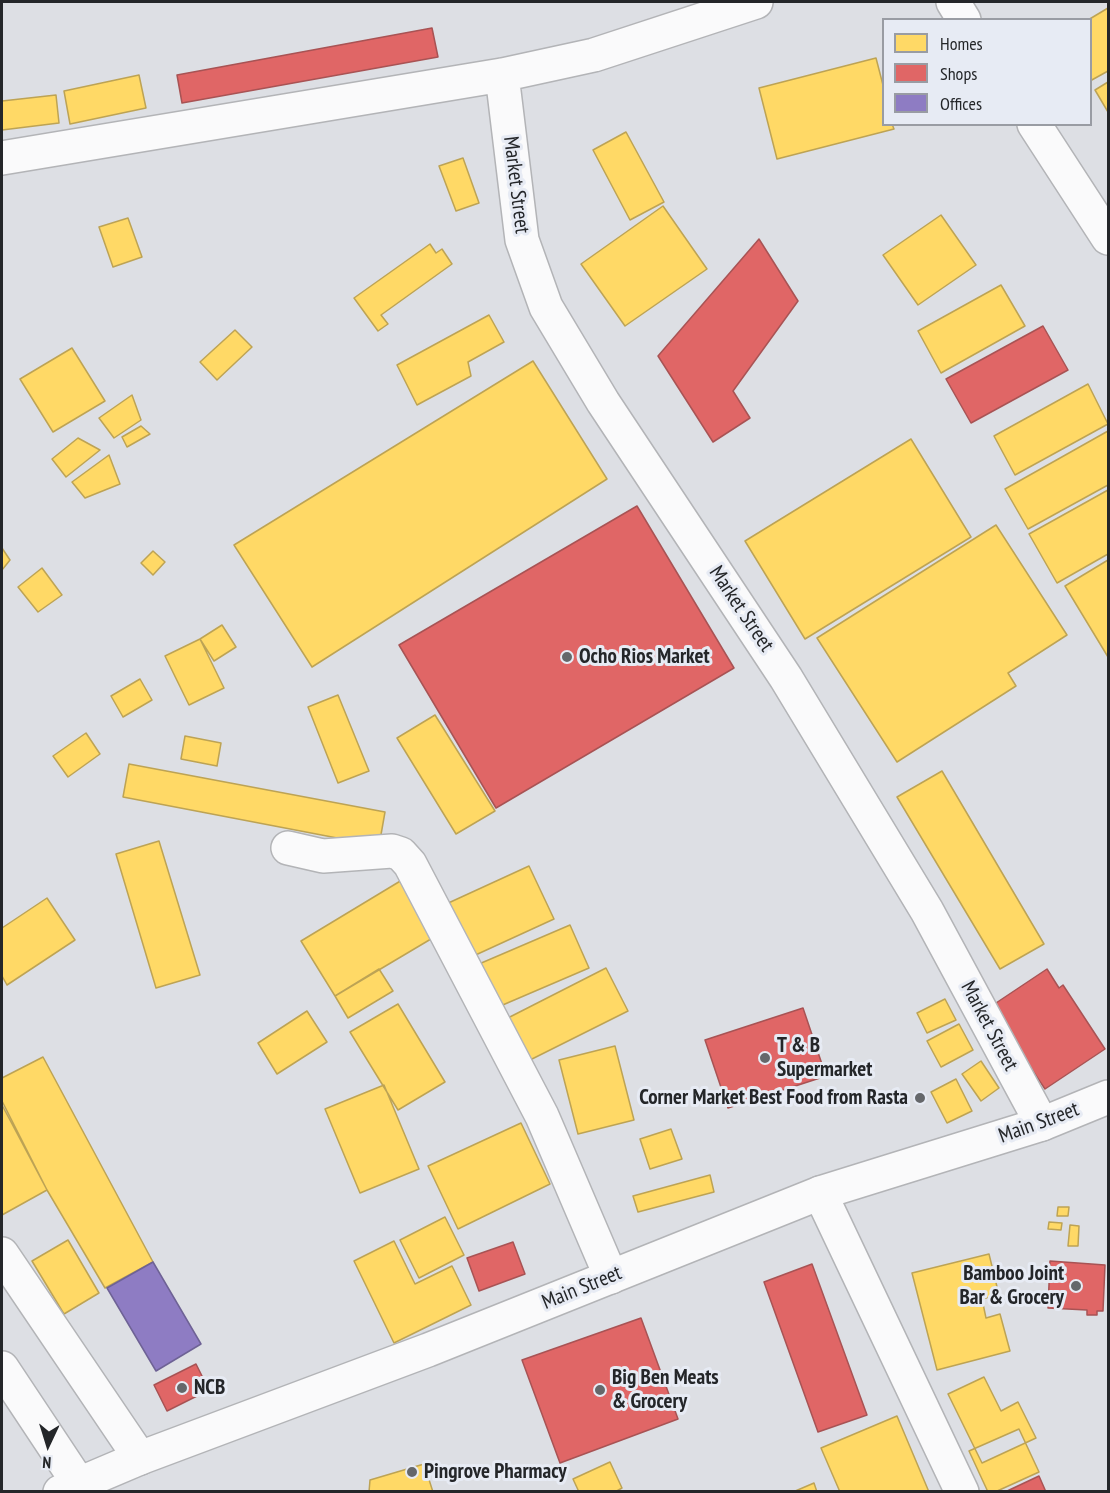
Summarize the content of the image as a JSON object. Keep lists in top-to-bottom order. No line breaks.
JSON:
{"streets":{"street":["Market Street","Main Street"]},"crossings":[["Market Street","Main Street"]],"places":["Ocho Rios Market","T & B Supermarket","Corner Market Best Food from Rasta","Bamboo Joint Bar & Grocery","NCB","Big Ben Meats & Grocery","Pingrove Pharmacy"],"legend":["Homes","Shops","Offices"],"north":"bottom"}
